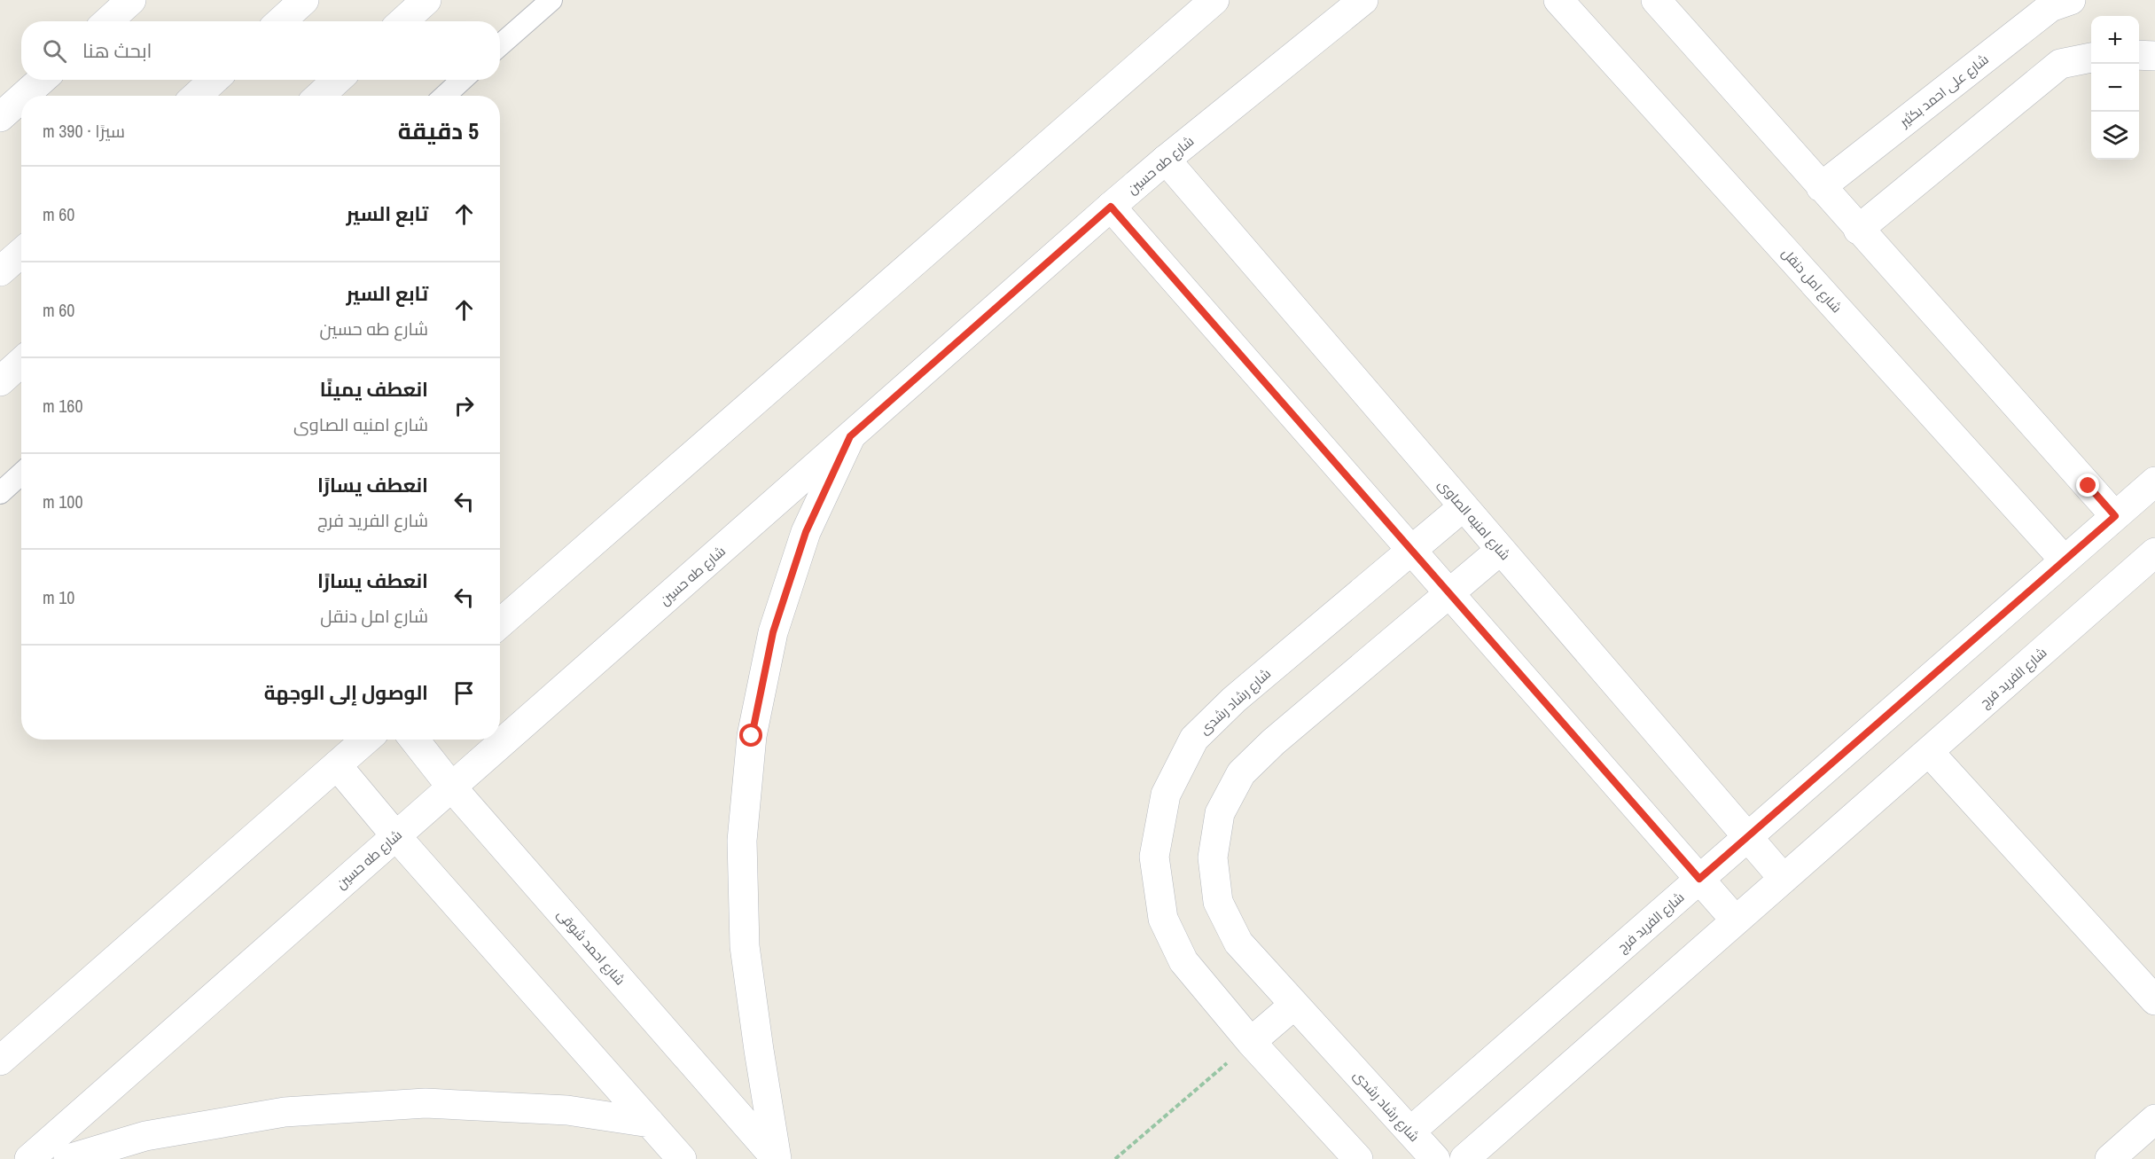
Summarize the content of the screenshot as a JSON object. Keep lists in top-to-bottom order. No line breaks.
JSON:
{"streets":{"street":["شارع على احمد بكثير","شارع طه حسين","شارع امل دنقل","شارع امنيه الصاوى","شارع الفريد فرج","شارع رشاد رشدى","شارع احمد شوقى"]},"crossings":[["شارع طه حسين","شارع امنيه الصاوى"],["شارع طه حسين","شارع احمد شوقى"],["شارع امل دنقل","شارع الفريد فرج"],["شارع امنيه الصاوى","شارع الفريد فرج"],["شارع امنيه الصاوى","شارع رشاد رشدى"],["شارع الفريد فرج","شارع رشاد رشدى"]],"page":{"map_buttons":["+","−"],"search":"ابحث هنا","heading":["5 دقيقة","سيرًا · 390 m"],"list":[["تابع السير","60 m"],["تابع السير","شارع طه حسين","60 m"],["انعطف يمينًا","شارع امنيه الصاوى","160 m"],["انعطف يسارًا","شارع الفريد فرج","100 m"],["انعطف يسارًا","شارع امل دنقل","10 m"],"الوصول إلى الوجهة"]}}
